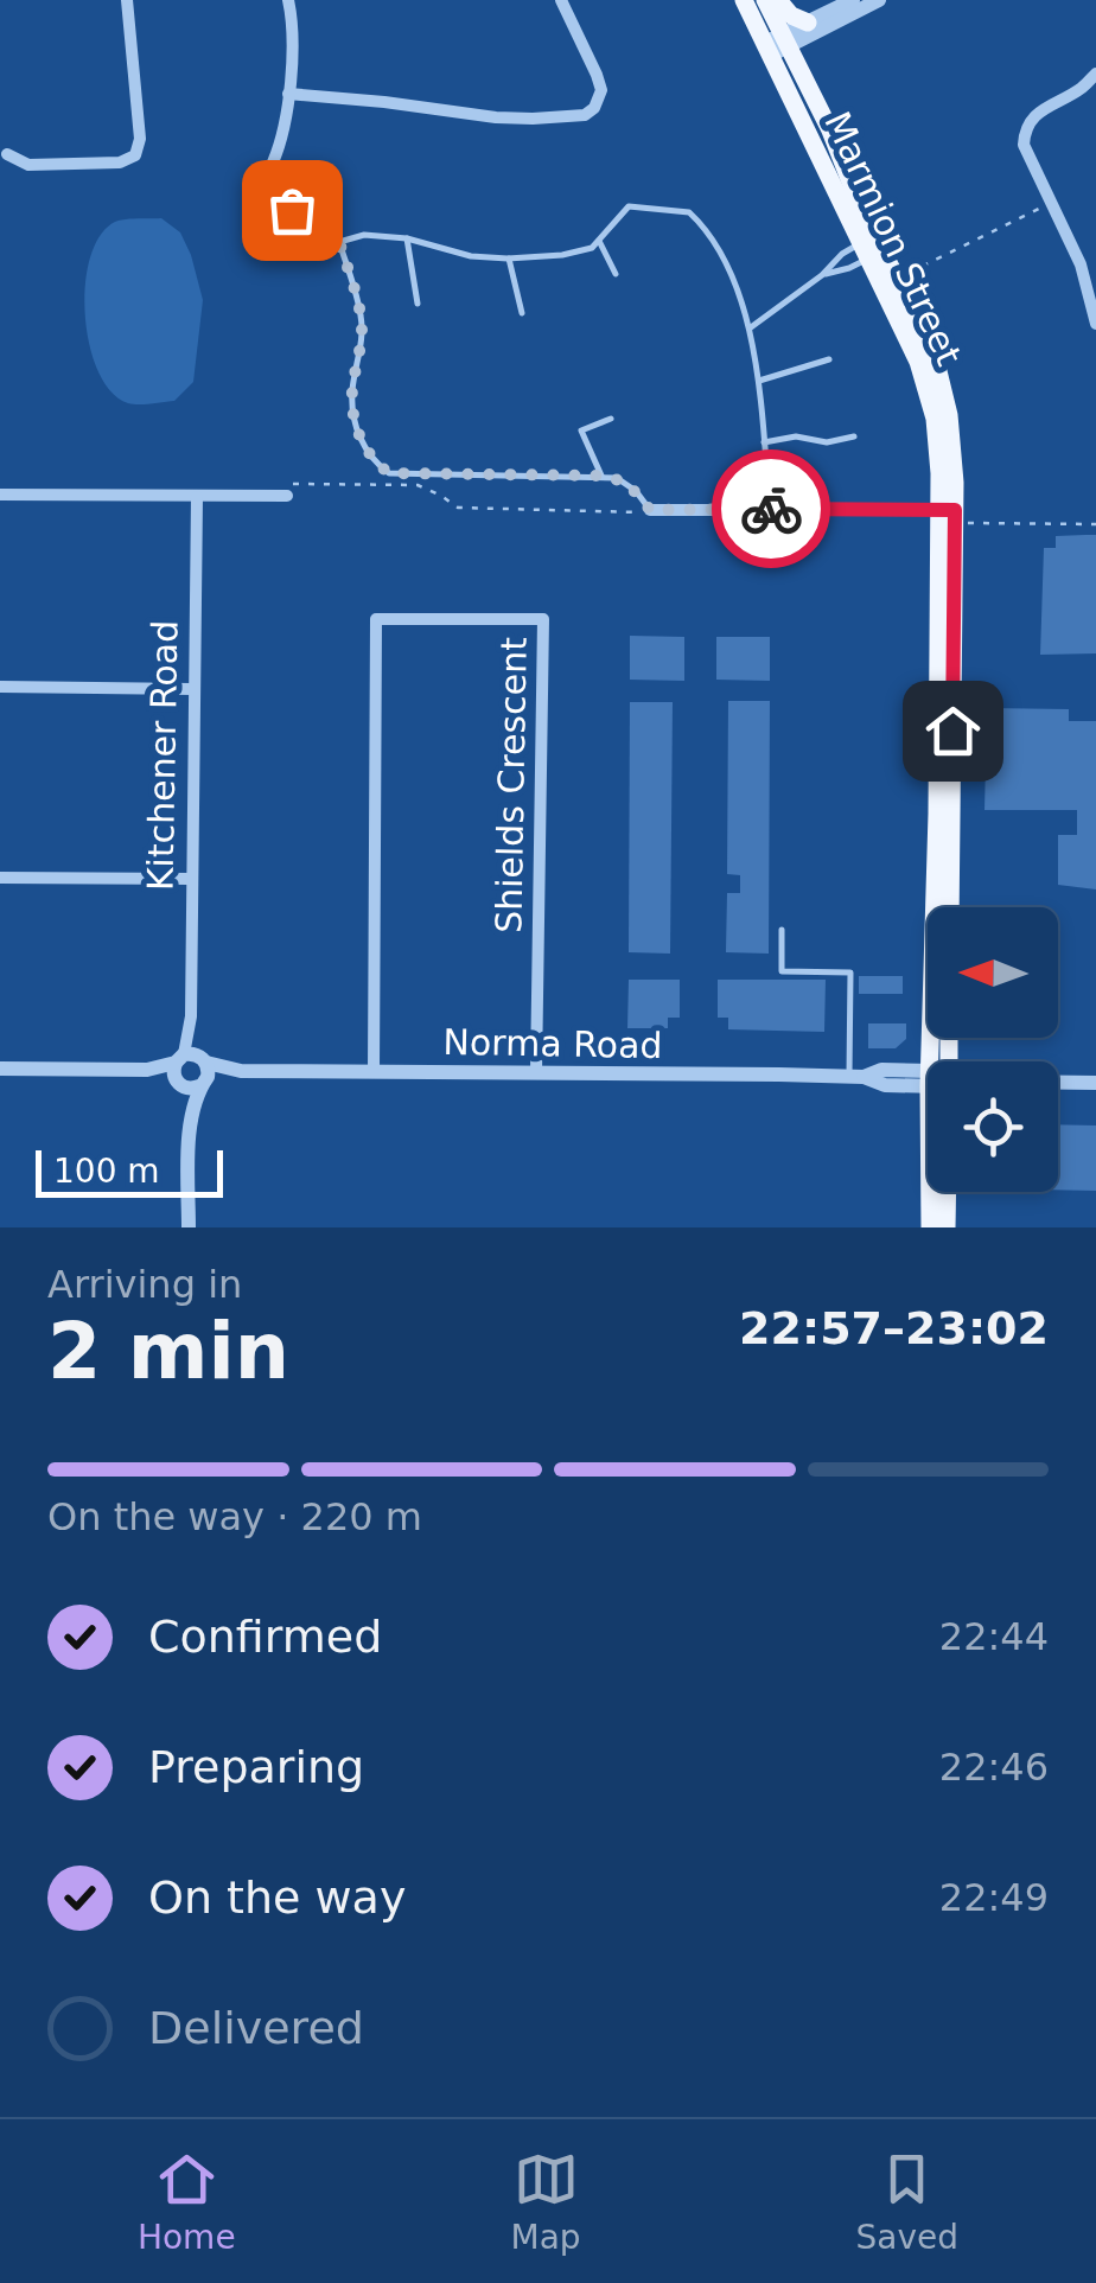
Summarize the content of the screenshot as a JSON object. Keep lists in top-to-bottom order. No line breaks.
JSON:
{"streets":{"main road":["Marmion Street"],"street":["Kitchener Road","Shields Crescent","Norma Road"]},"crossings":[["Kitchener Road","Norma Road"],["Shields Crescent","Norma Road"]],"scale_bar":"100 m","north":"left","page":{"scale":"100 m","heading":["2 min","Arriving in","22:57–23:02"],"bar":"On the way · 220 m","list":[["Confirmed","22:44"],["Preparing","22:46"],["On the way","22:49"],"Delivered"],"tabs":["Home","Map","Saved"]}}
